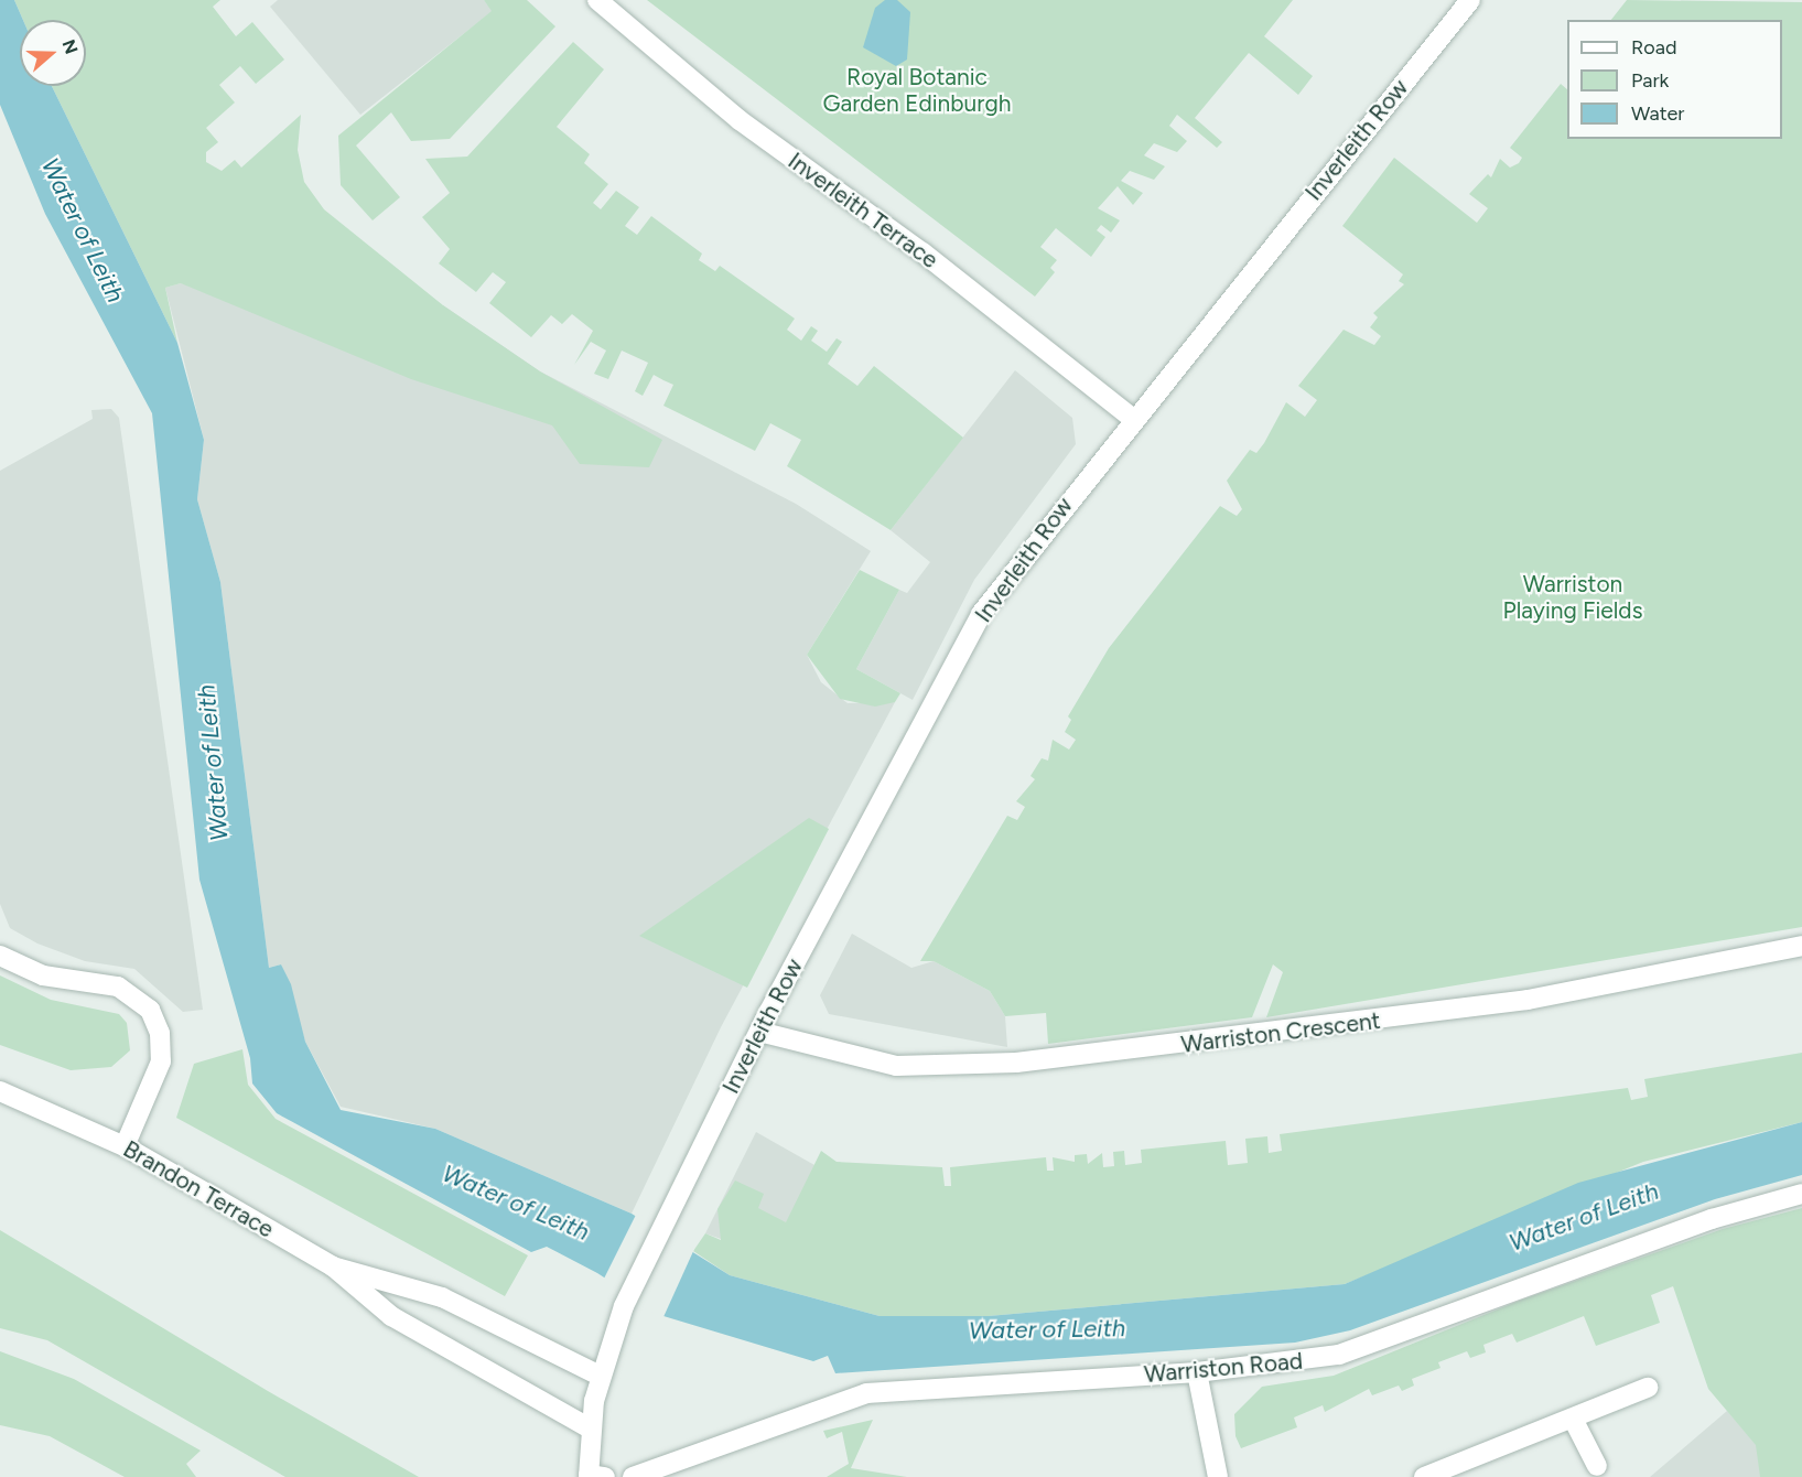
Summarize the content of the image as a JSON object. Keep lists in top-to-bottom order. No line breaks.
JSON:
{"streets":{"street":["Inverleith Row","Inverleith Terrace","Warriston Crescent","Brandon Terrace","Warriston Road"]},"crossings":[["Inverleith Row","Inverleith Terrace"],["Inverleith Row","Warriston Crescent"],["Inverleith Row","Brandon Terrace"]],"water":["Water of Leith"],"parks":["Royal Botanic Garden Edinburgh","Warriston Playing Fields"],"legend":["Road","Park","Water"],"north":"right"}
